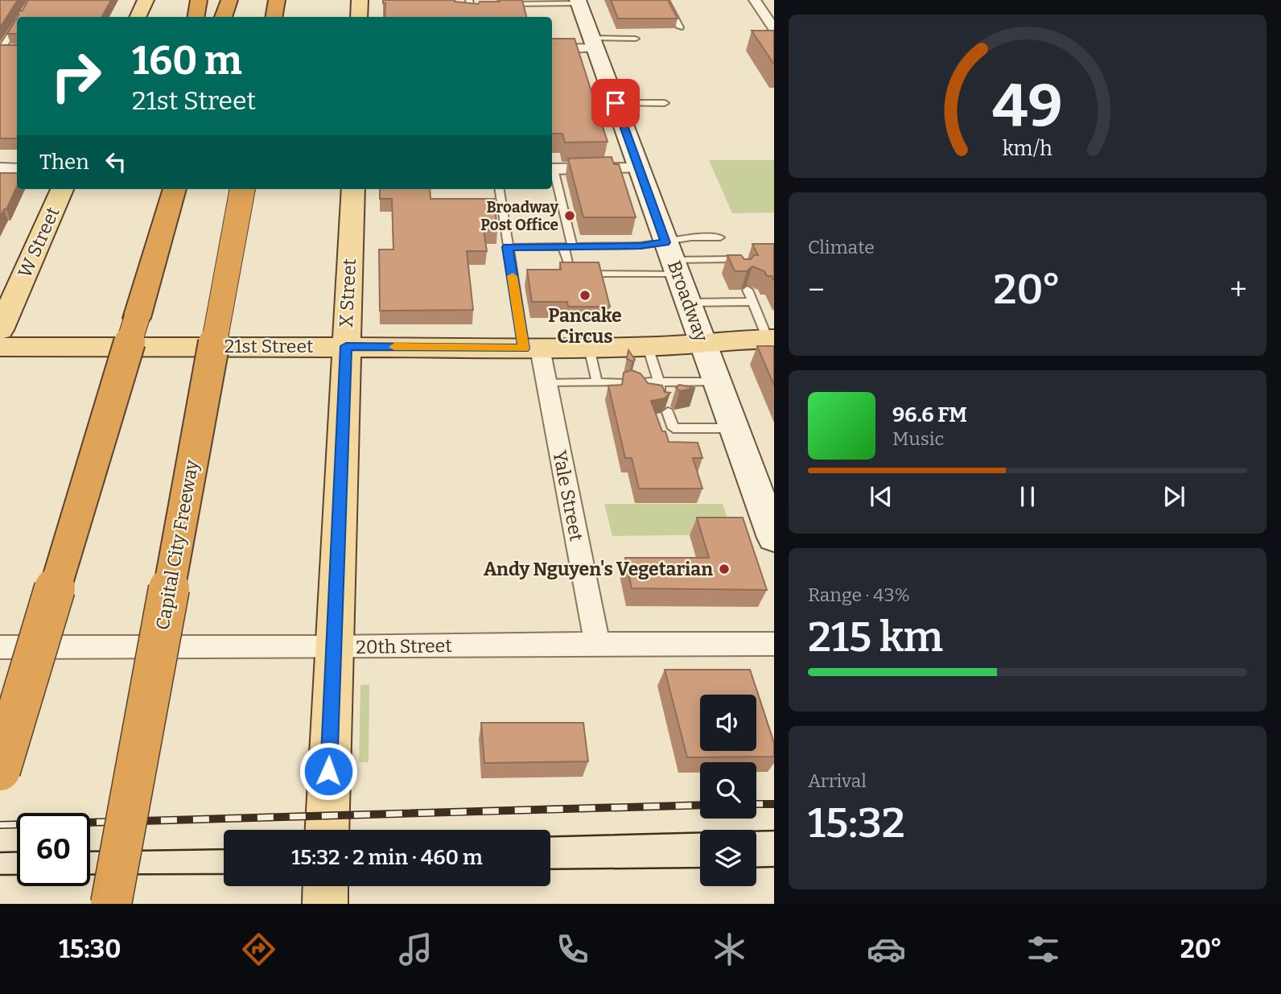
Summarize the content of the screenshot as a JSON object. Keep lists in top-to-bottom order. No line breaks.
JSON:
{"streets":{"highway":["Capital City Freeway"],"main road":["W Street","X Street","Broadway","21st Street"],"street":["Yale Street","20th Street"]},"crossings":[["X Street","21st Street"],["X Street","20th Street"],["Broadway","21st Street"],["21st Street","Yale Street"],["Yale Street","20th Street"]],"places":["Broadway Post Office","Pancake Circus","Andy Nguyen's Vegetarian"],"page":{"turn":["160 m","21st Street"],"then":"Then","tile":["Climate",["Range · 43%","215 km"],["Arrival","15:32"]],"heat":["−","20°","+"],"song":["96.6 FM","Music"],"limit":"60","trip":"15:32 · 2 min · 460 m","tabs":["15:30","20°"],"gauge":["49","km/h"]}}
